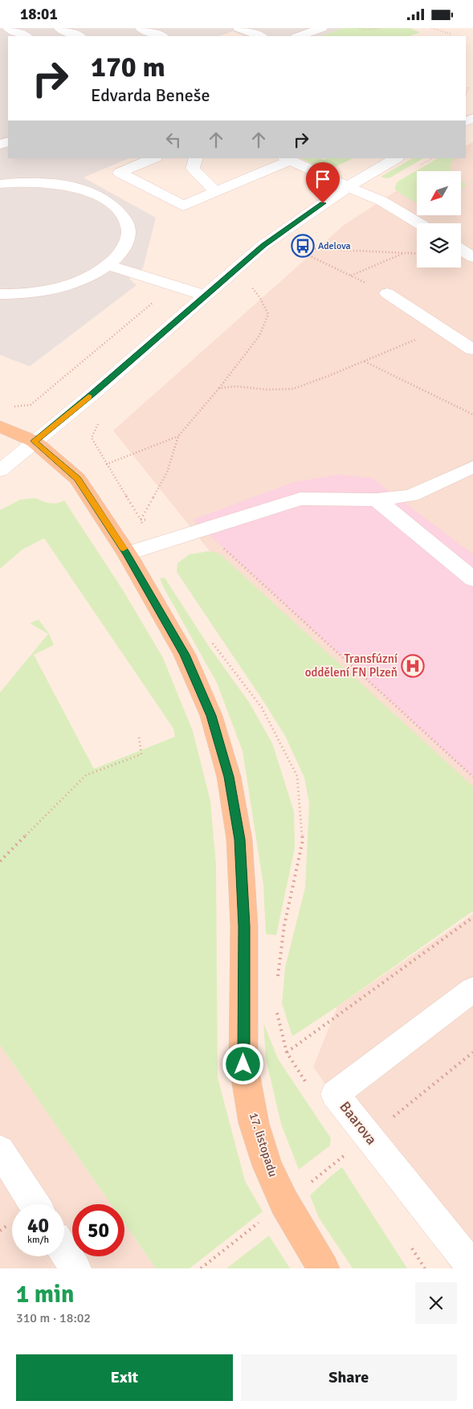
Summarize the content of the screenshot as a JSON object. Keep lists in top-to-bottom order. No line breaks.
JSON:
{"streets":{"main road":["17. listopadu"],"street":["Baarova"]},"places":{"bus stop":["Adelova"],"hospital":["Transfúzní oddělení FN Plzeň"]},"north":"bottom left","page":{"status":"18:01","turn":["170 m","Edvarda Beneše"],"speed":"40 km/h","limit":"50","heading":["1 min","310 m · 18:02"],"buttons":["Exit","Share"]}}
